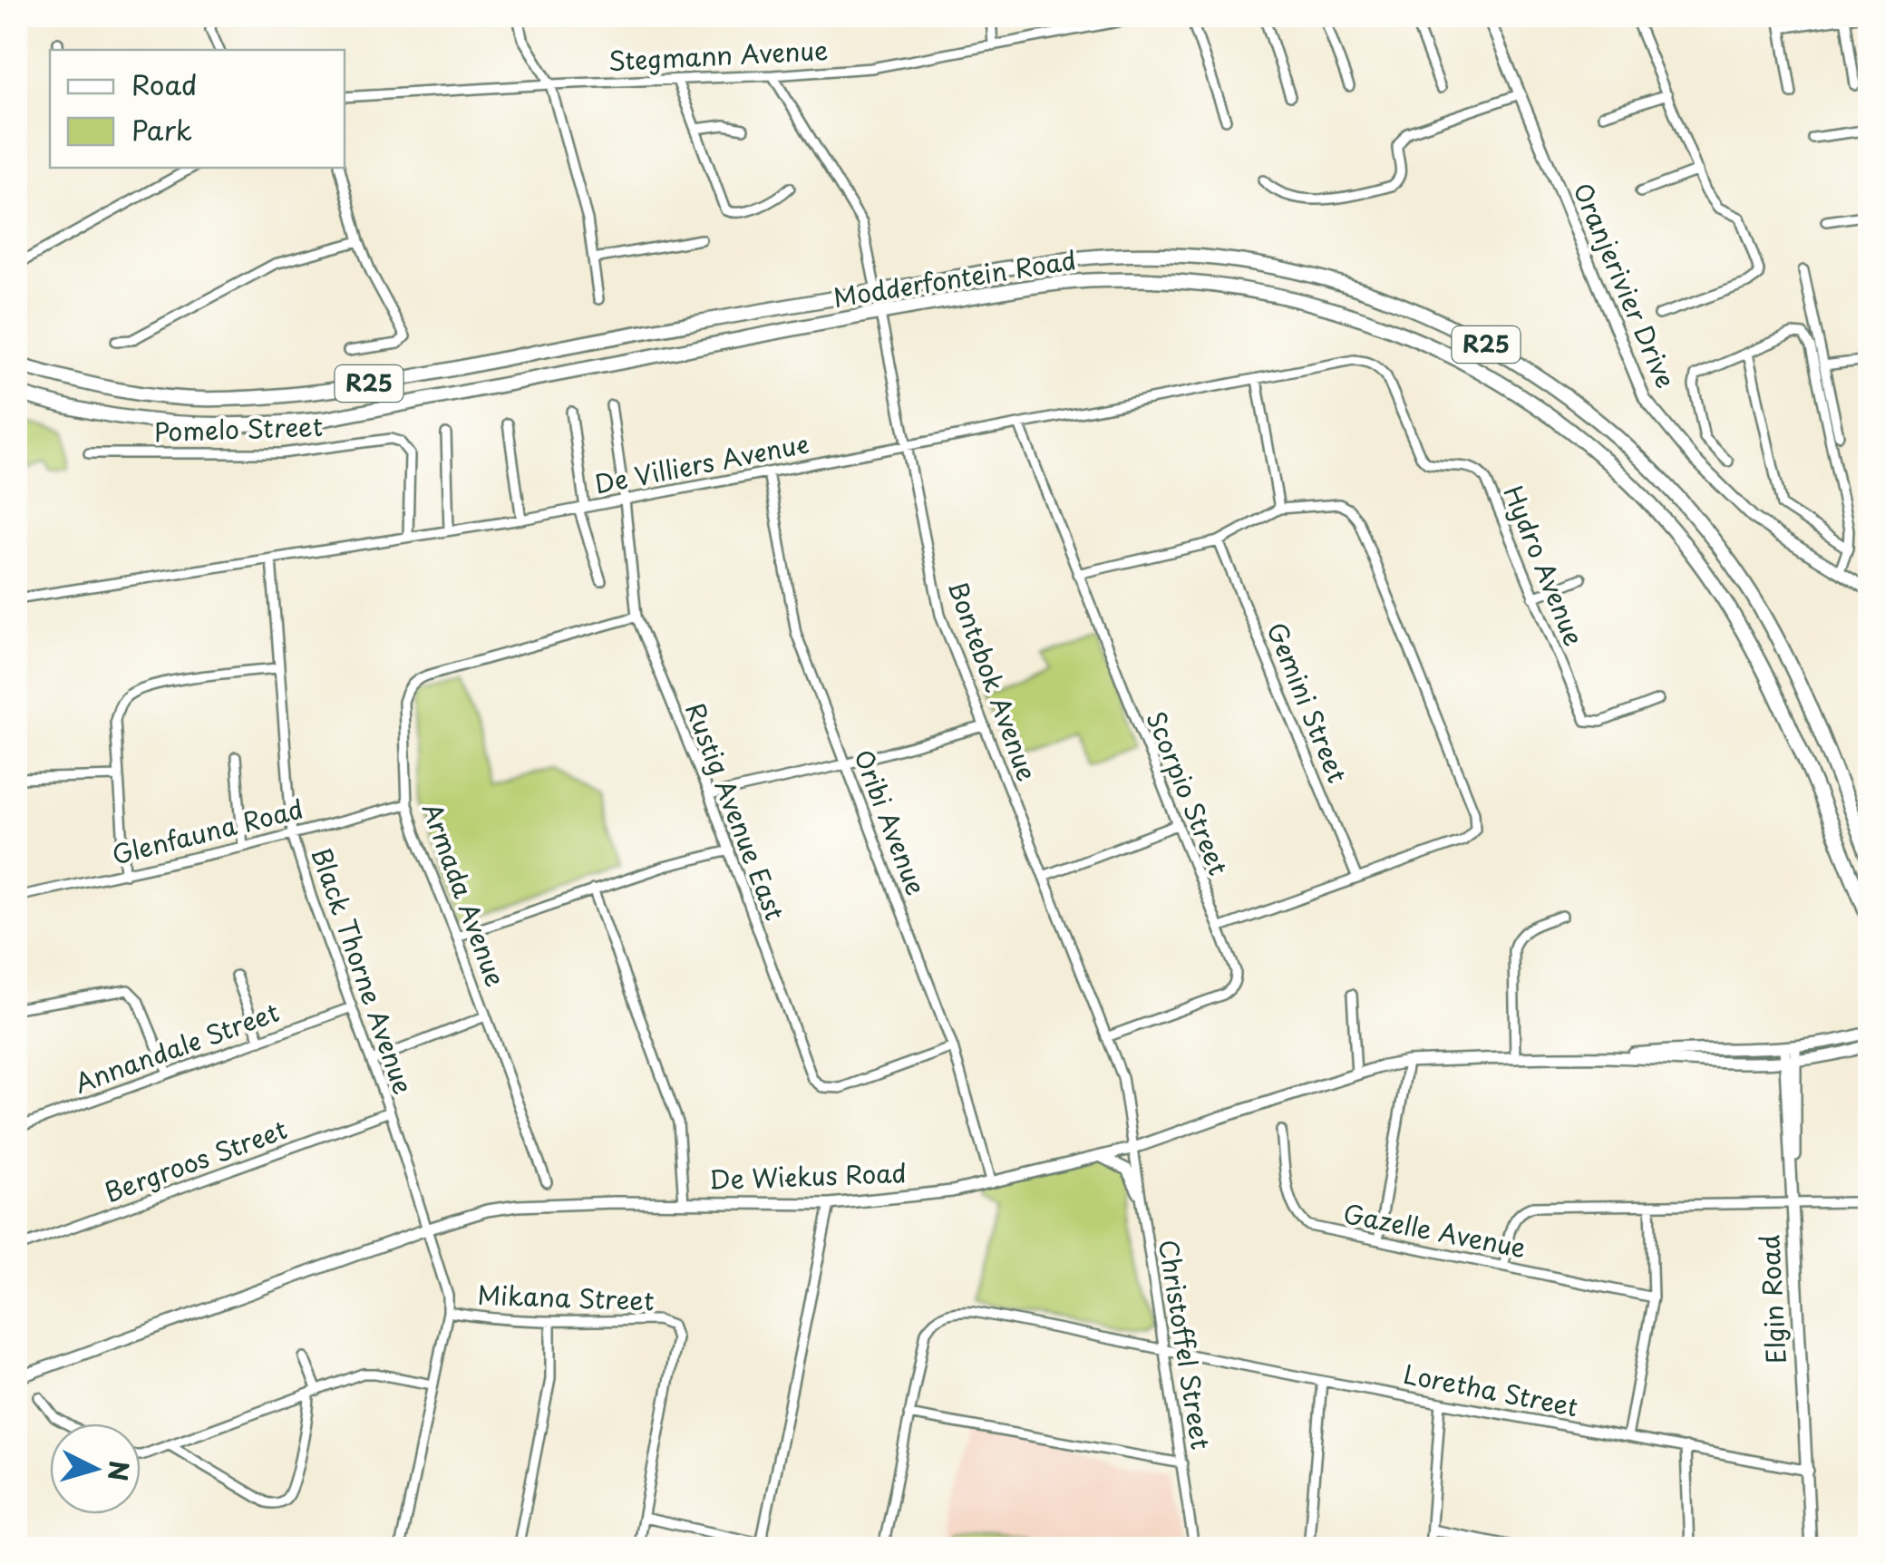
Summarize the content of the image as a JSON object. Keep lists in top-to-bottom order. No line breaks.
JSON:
{"streets":{"main road":["Modderfontein Road","R25"],"street":["Stegmann Avenue","Oranjerivier Drive","Pomelo Street","De Villiers Avenue","Hydro Avenue","Bontebok Avenue","Gemini Street","Scorpio Street","Rustig Avenue East","Oribi Avenue","Glenfauna Road","Armada Avenue","Black Thorne Avenue","Annandale Street","Bergroos Street","De Wiekus Road","Gazelle Avenue","Mikana Street","Elgin Road","Christoffel Street","Loretha Street"]},"crossings":[["Stegmann Avenue","Bontebok Avenue"],["Modderfontein Road","Bontebok Avenue"],["Pomelo Street","De Villiers Avenue"],["De Villiers Avenue","Hydro Avenue"],["De Villiers Avenue","Bontebok Avenue"],["De Villiers Avenue","Scorpio Street"],["De Villiers Avenue","Rustig Avenue East"],["De Villiers Avenue","Oribi Avenue"],["De Villiers Avenue","Black Thorne Avenue"],["Bontebok Avenue","Scorpio Street"],["Bontebok Avenue","De Wiekus Road"],["Bontebok Avenue","Christoffel Street"],["Rustig Avenue East","Oribi Avenue"],["Rustig Avenue East","Armada Avenue"],["Oribi Avenue","De Wiekus Road"],["Glenfauna Road","Armada Avenue"],["Glenfauna Road","Black Thorne Avenue"],["Black Thorne Avenue","Annandale Street"],["Black Thorne Avenue","Bergroos Street"],["Black Thorne Avenue","De Wiekus Road"],["Black Thorne Avenue","Mikana Street"],["De Wiekus Road","Elgin Road"],["De Wiekus Road","Christoffel Street"],["Elgin Road","Loretha Street"],["Christoffel Street","Loretha Street"]],"legend":["Road","Park"],"north":"right"}
